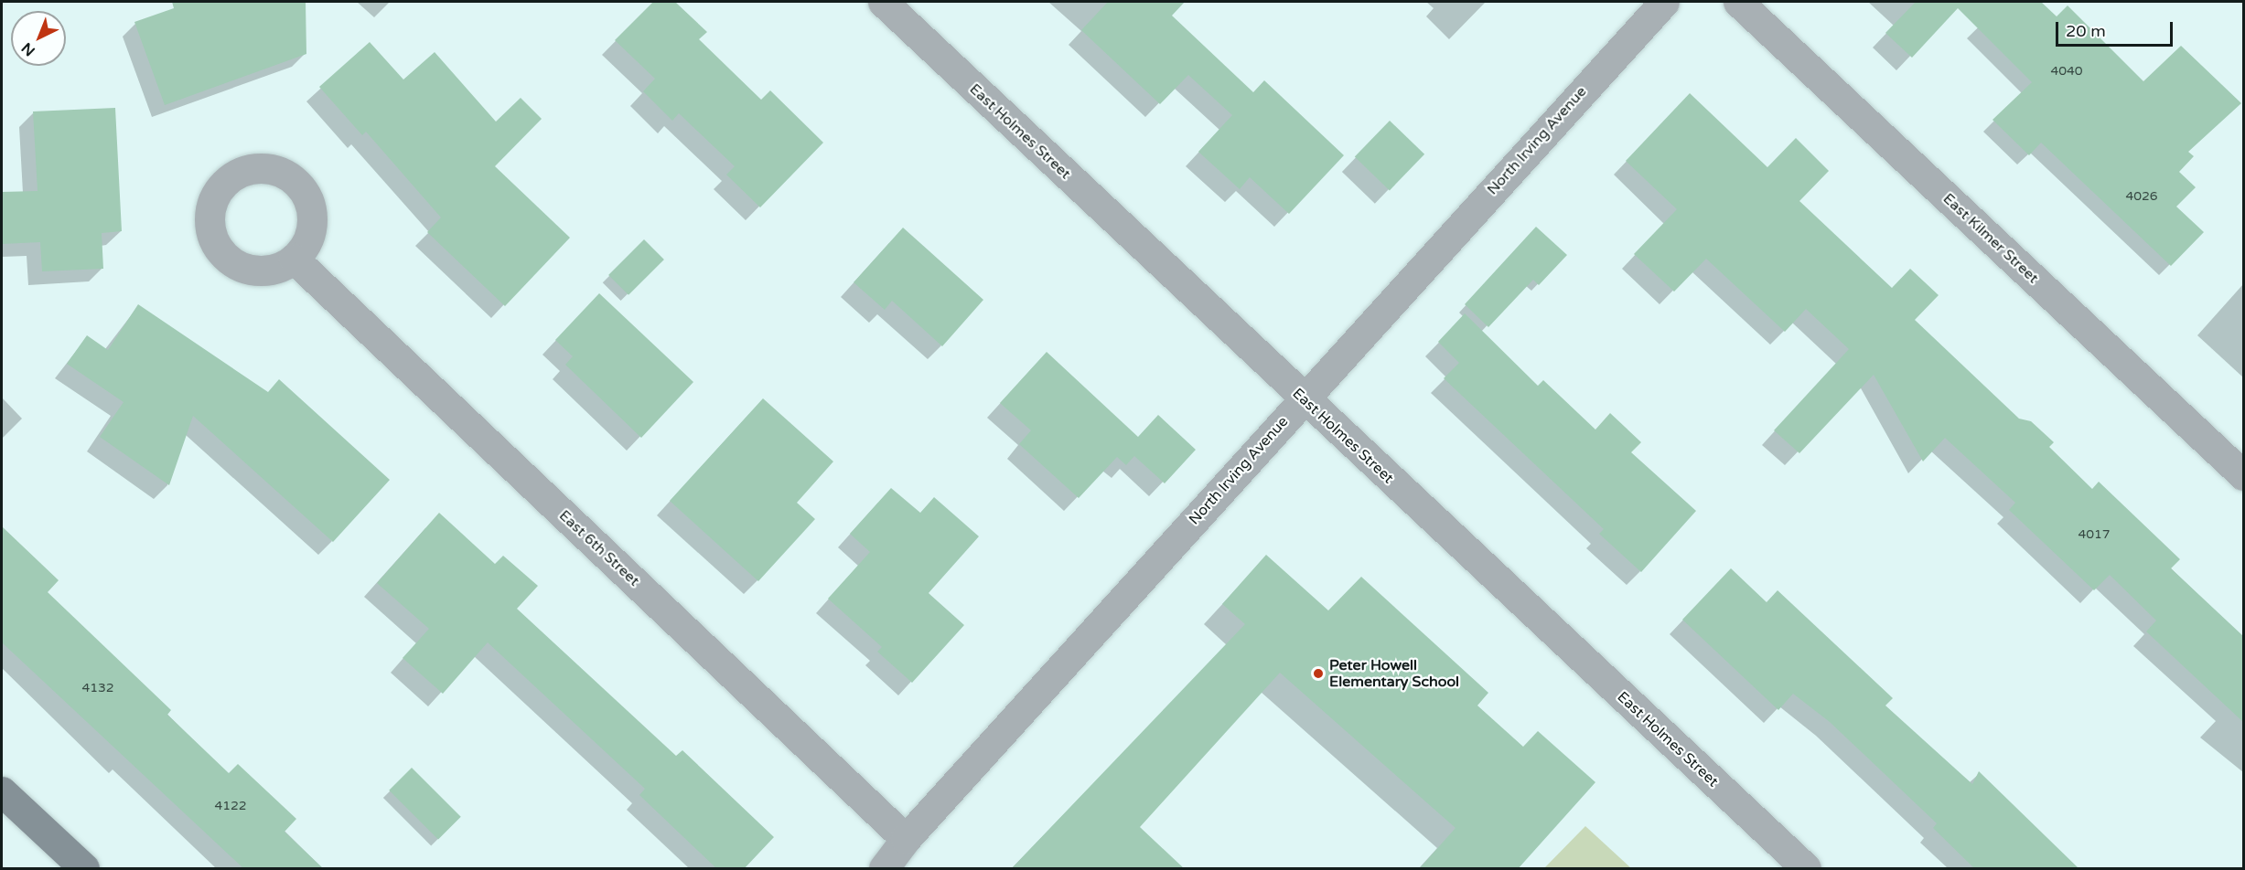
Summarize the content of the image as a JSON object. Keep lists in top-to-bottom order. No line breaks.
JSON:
{"streets":{"street":["East Holmes Street","North Irving Avenue","East Kilmer Street","East 6th Street"]},"crossings":[["East Holmes Street","North Irving Avenue"],["North Irving Avenue","East 6th Street"]],"places":["Peter Howell Elementary School"],"house_numbers":["4040","4026","4017","4132","4122"],"scale_bar":"20 m","north":"bottom left"}
